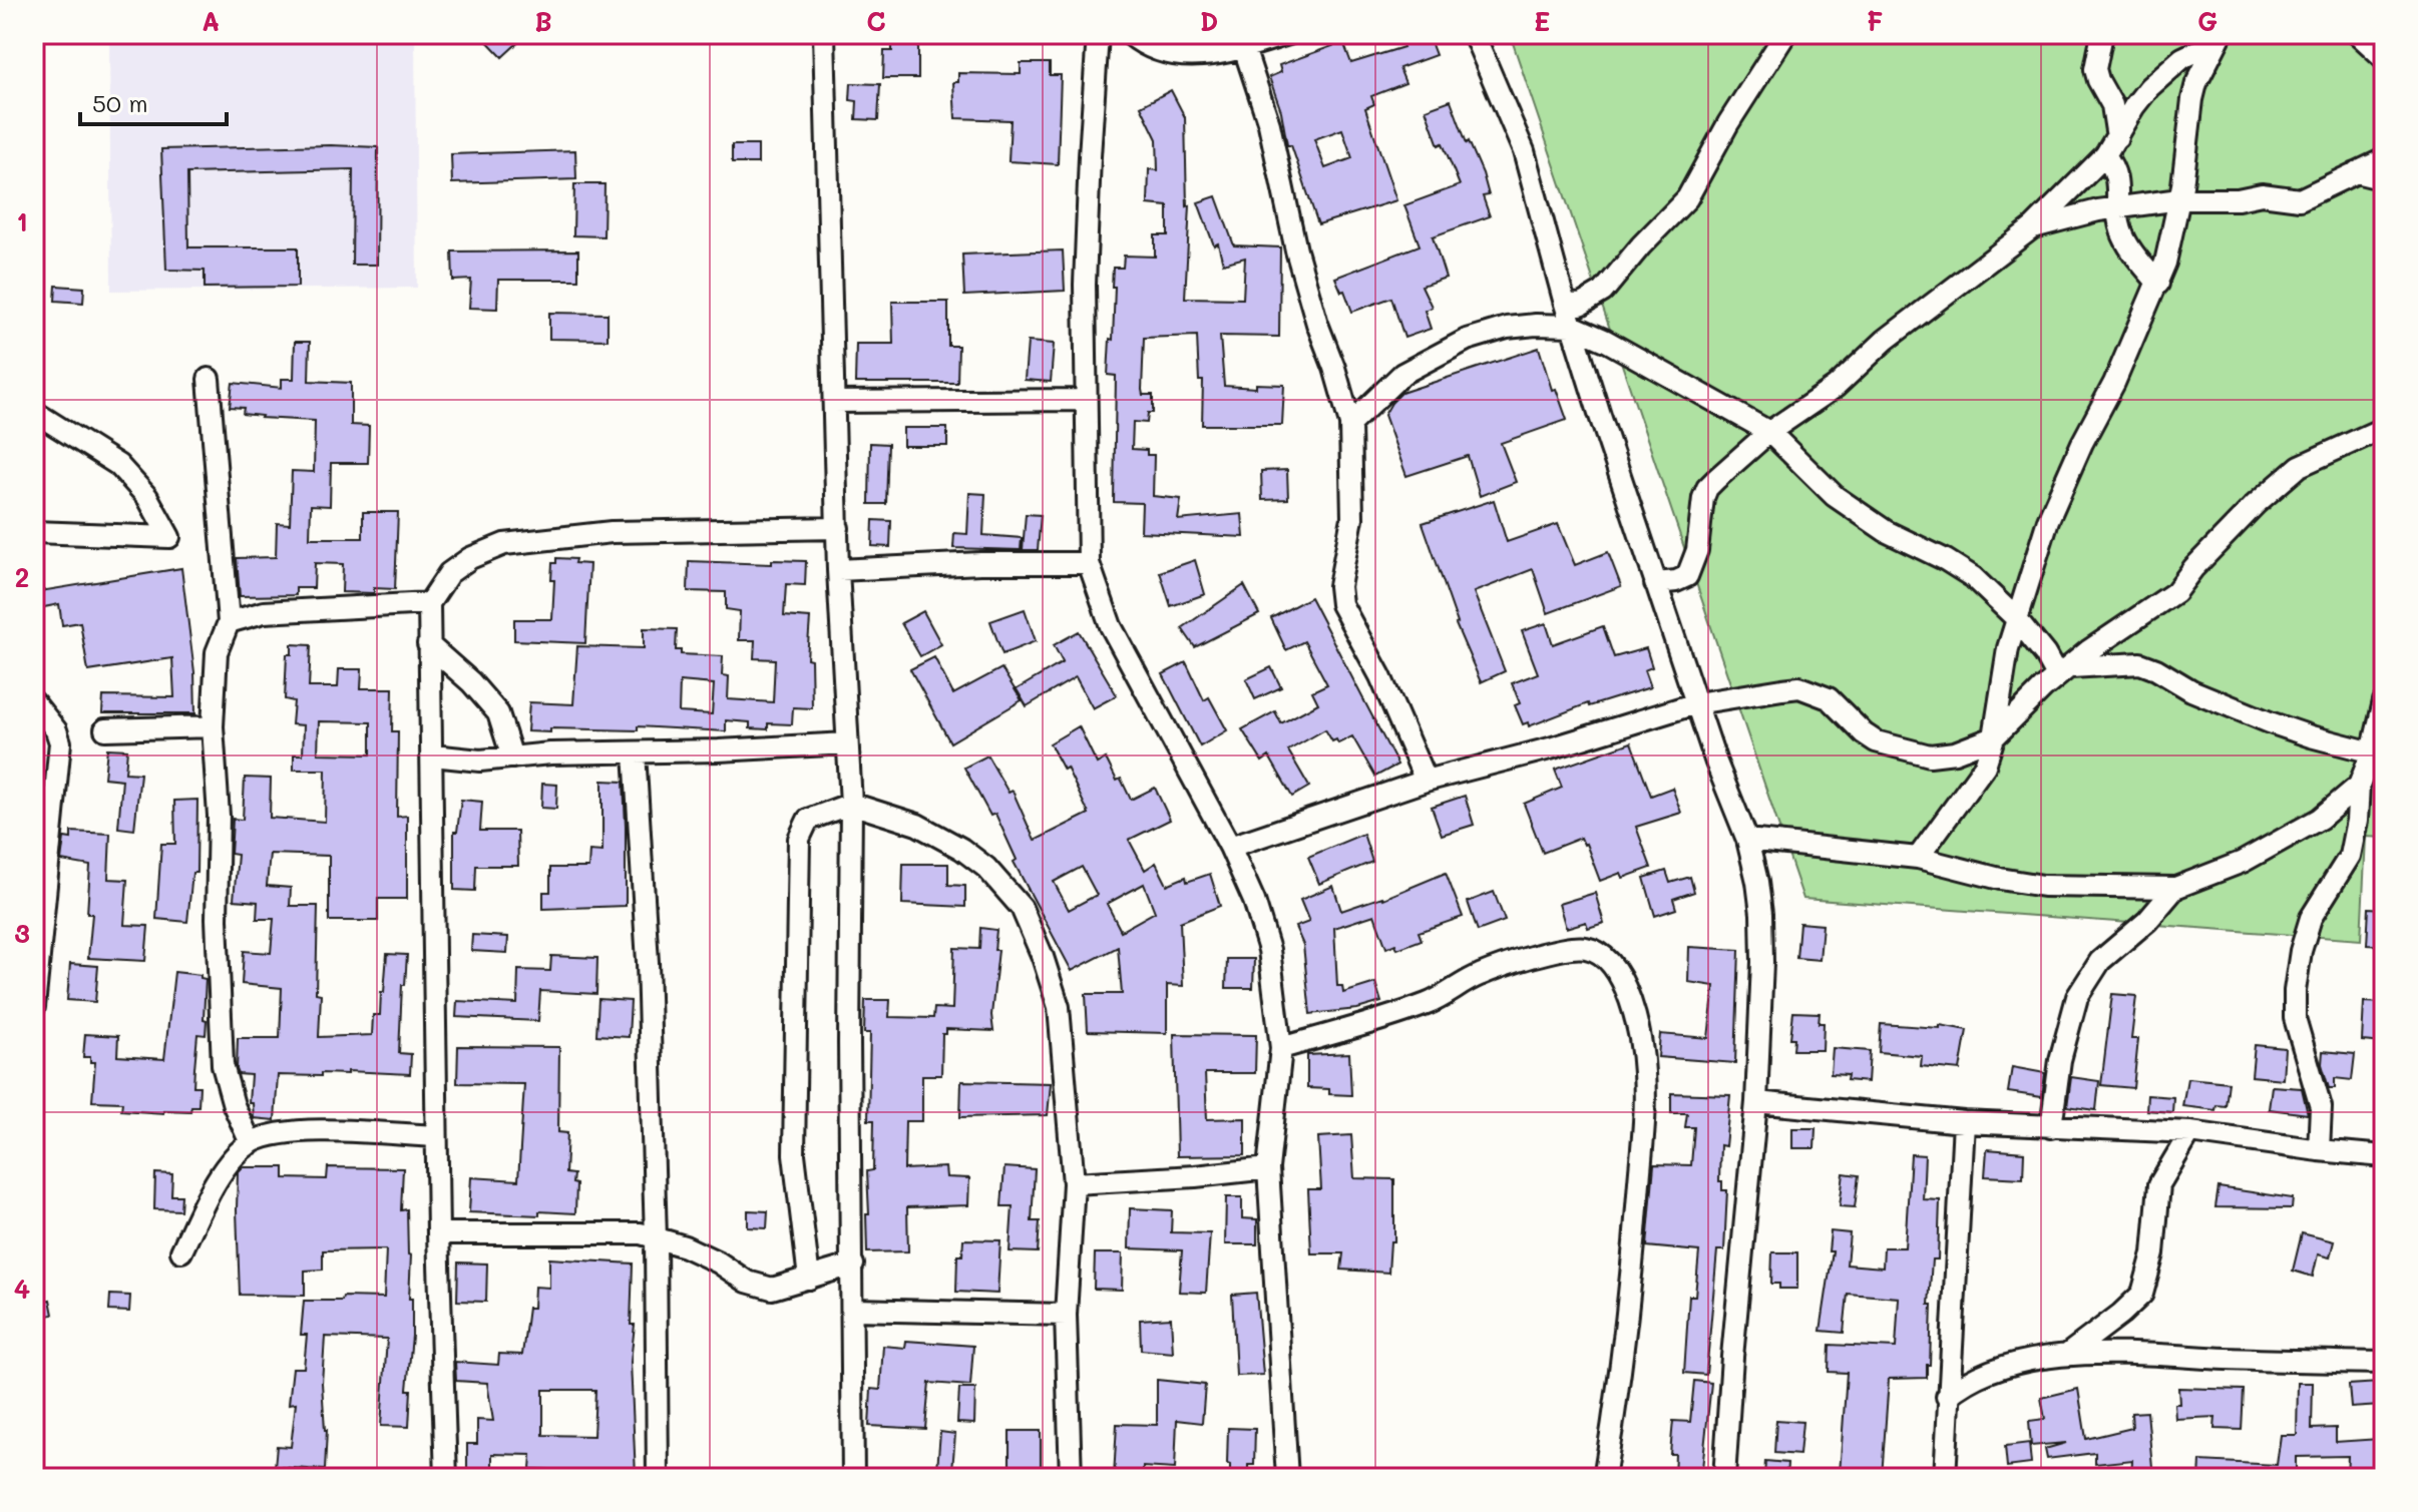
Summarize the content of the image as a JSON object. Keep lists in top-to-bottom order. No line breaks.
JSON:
{"scale_bar":"50 m","grid":{"columns":["A","B","C","D","E","F","G"],"rows":["1","2","3","4"]}}
